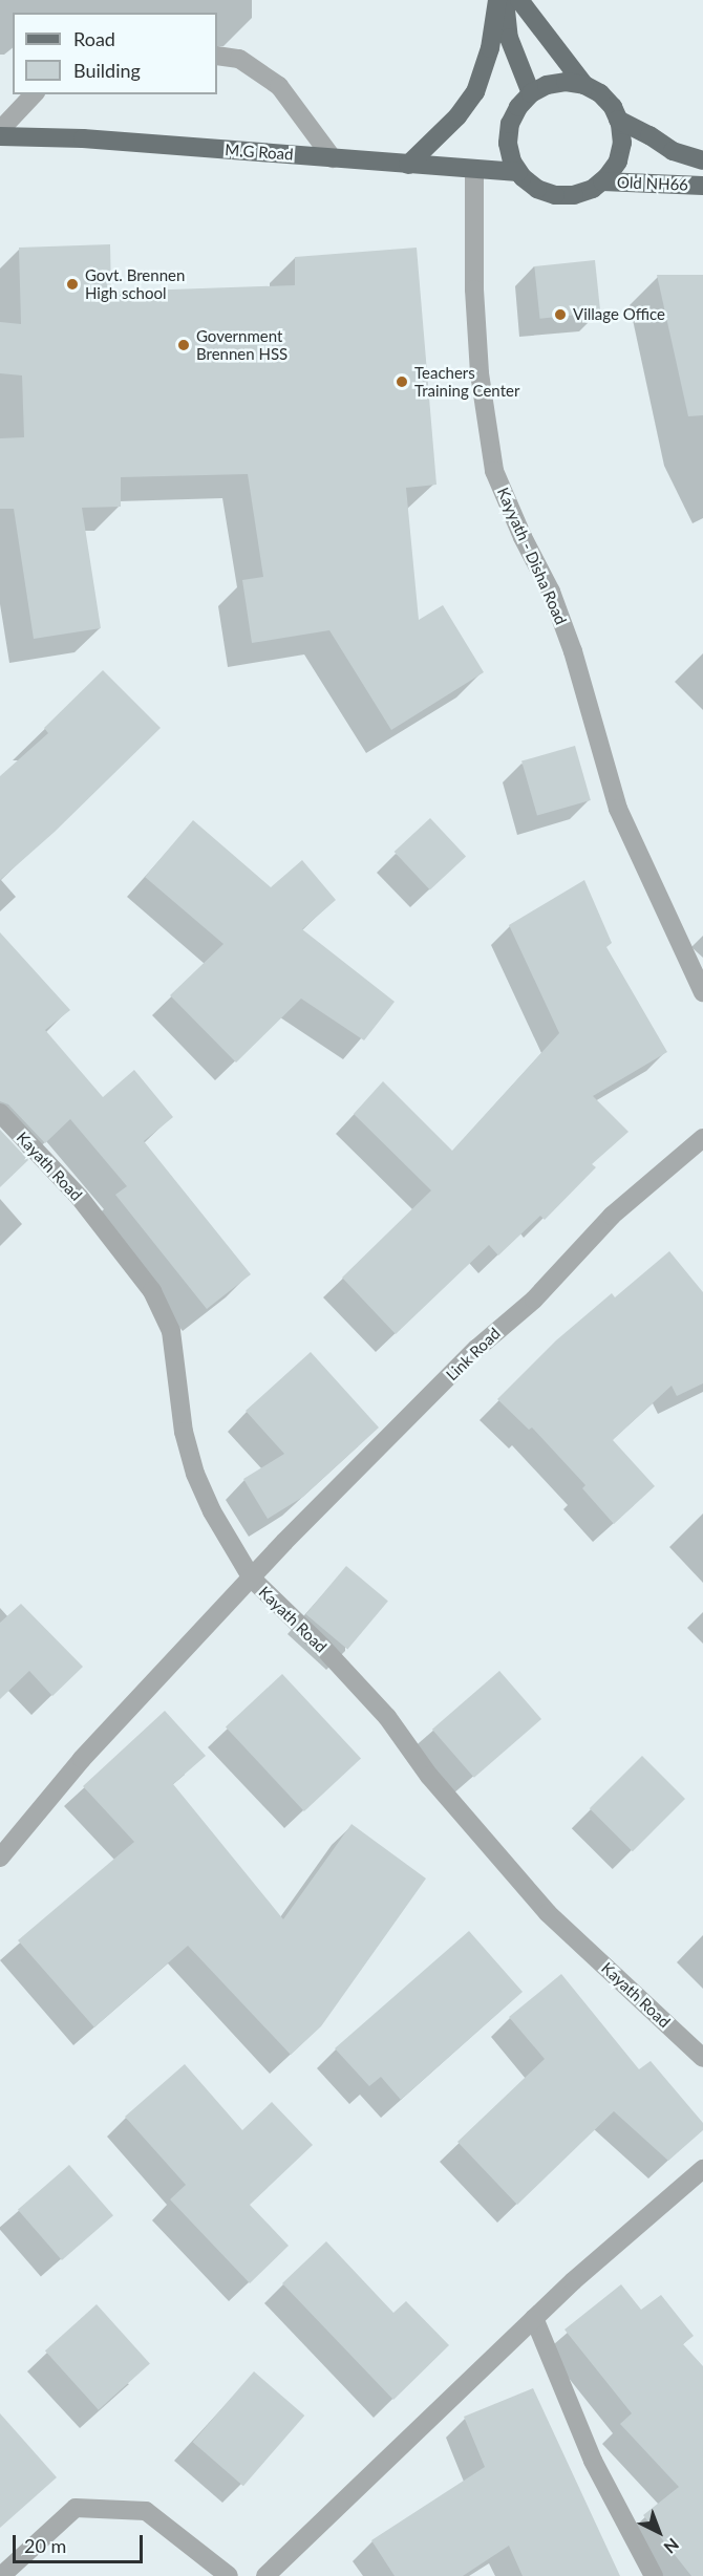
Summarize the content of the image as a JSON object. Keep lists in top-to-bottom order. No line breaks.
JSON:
{"streets":{"main road":["M.G Road","Old NH66"],"street":["Kayyath - Disha Road","Kayath Road","Link Road"]},"crossings":[["M.G Road","Old NH66"],["M.G Road","Kayyath - Disha Road"],["Kayath Road","Link Road"]],"places":["Govt. Brennen High school","Village Office","Government Brennen HSS","Teachers Training Center"],"legend":["Road","Building"],"scale_bar":"20 m","north":"bottom right"}
